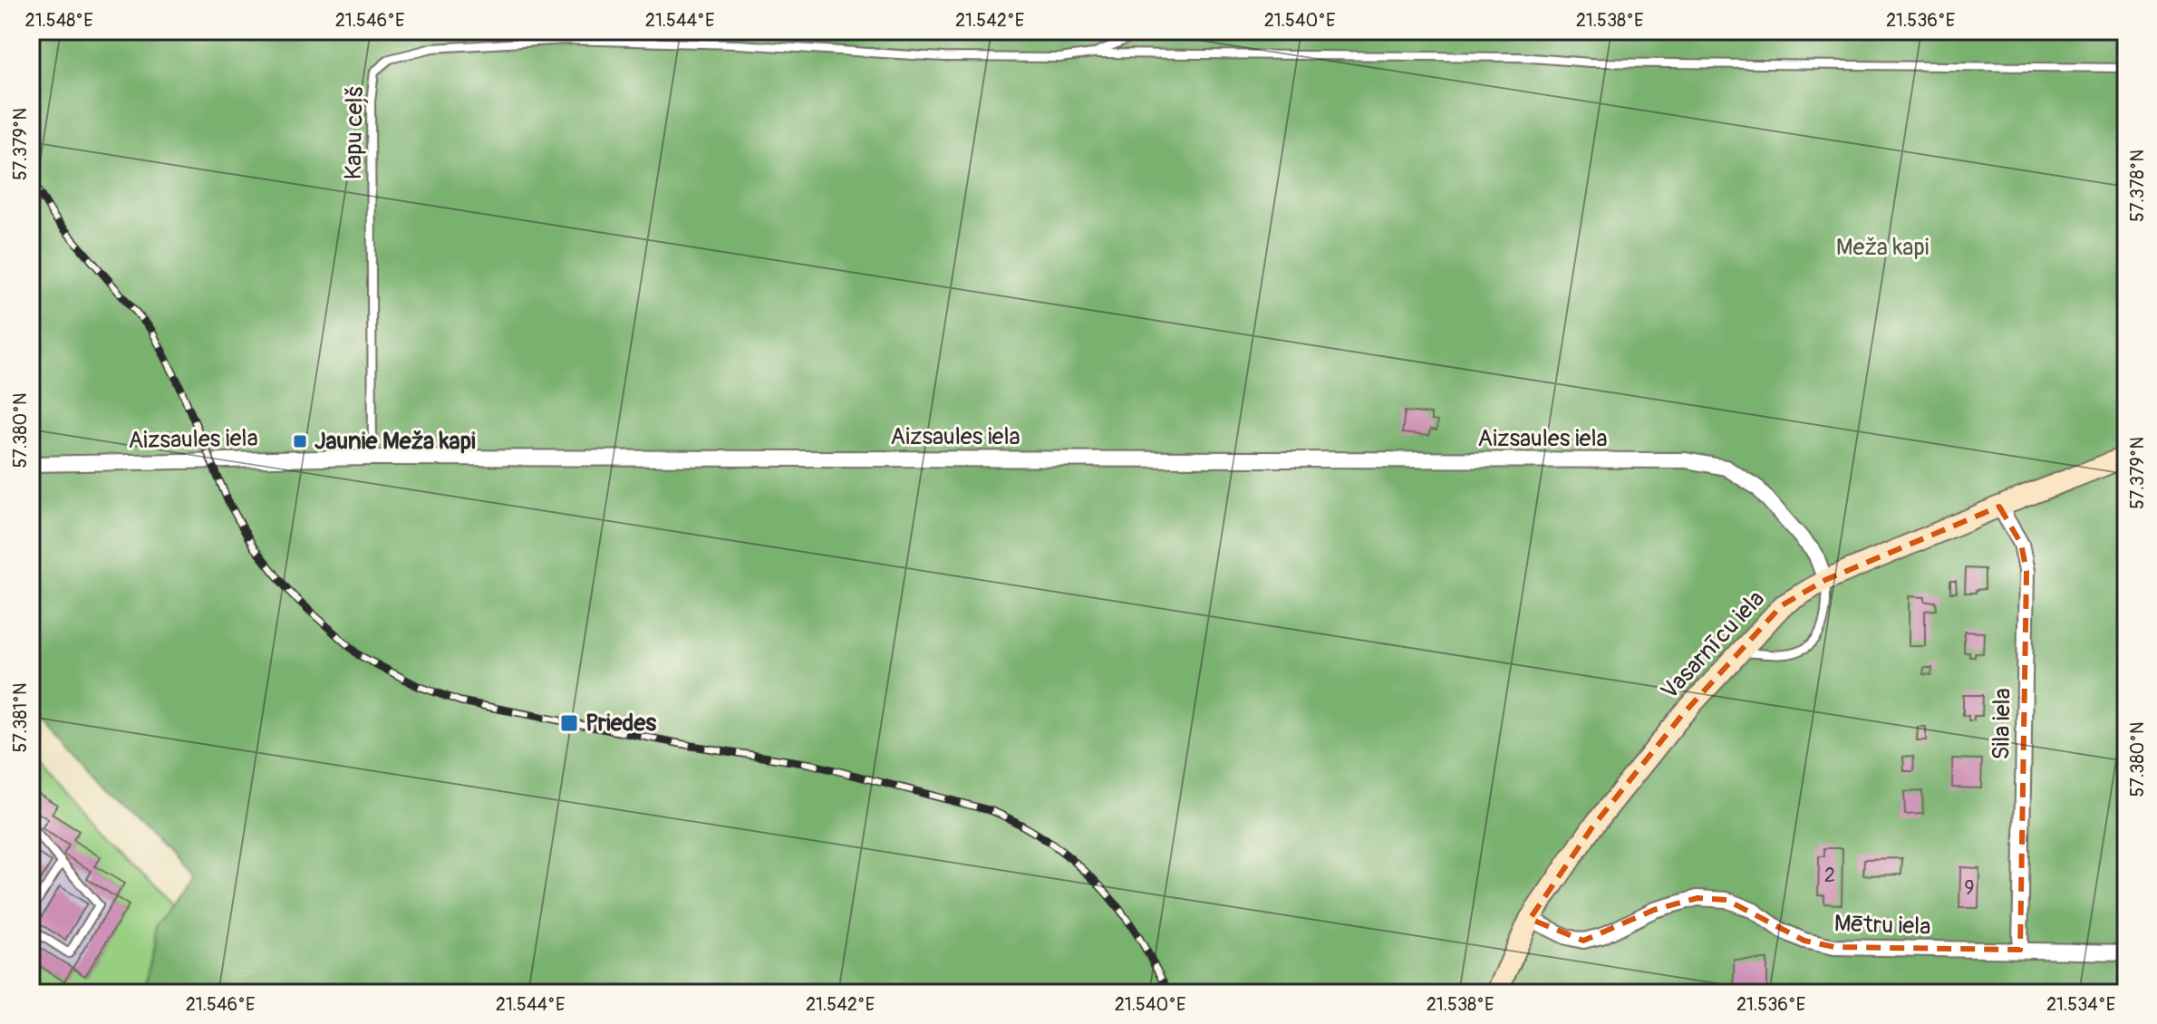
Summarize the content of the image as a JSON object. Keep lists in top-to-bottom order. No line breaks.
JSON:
{"streets":{"street":["Aizsaules iela","Vasarnīcu iela","Sila iela","Mētru iela"],"lane":["Kapu ceļš"]},"crossings":[["Kapu ceļš","Aizsaules iela"],["Aizsaules iela","Vasarnīcu iela"],["Vasarnīcu iela","Sila iela"],["Vasarnīcu iela","Mētru iela"],["Sila iela","Mētru iela"]],"parks":["Meža kapi"],"places":{"transit":["Jaunie Meža kapi","Priedes"]},"house_numbers":["2","9"],"coordinates":["21.548°E","21.546°E","21.544°E","21.542°E","21.540°E","21.538°E","21.536°E","57.379°N","57.378°N","57.380°N","57.381°N","21.534°E"]}
